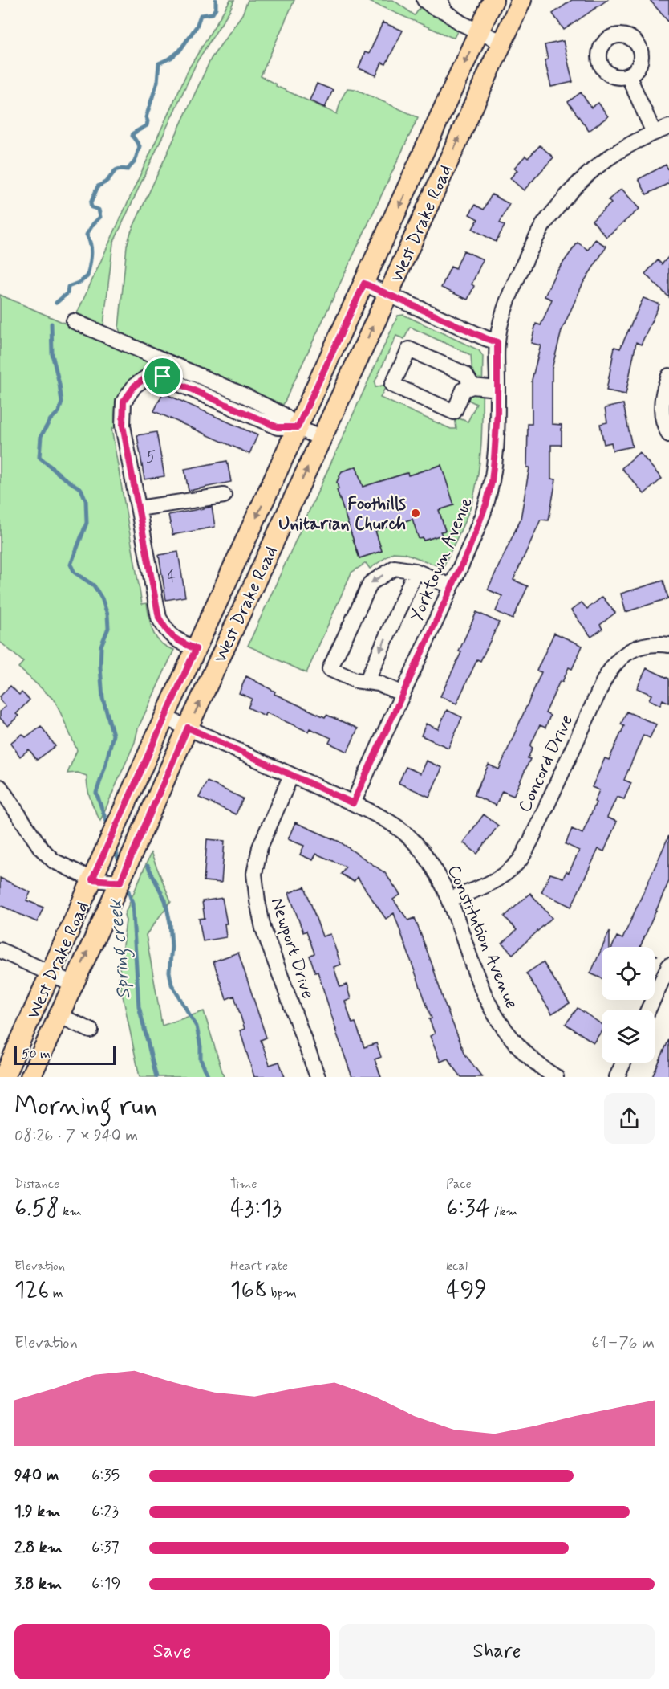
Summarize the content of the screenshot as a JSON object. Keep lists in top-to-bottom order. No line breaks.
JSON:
{"streets":{"main road":["West Drake Road"],"street":["Yorktown Avenue","Concord Drive","Constitution Avenue","Newport Drive"]},"crossings":[["West Drake Road","Constitution Avenue"],["Yorktown Avenue","Constitution Avenue"],["Concord Drive","Constitution Avenue"],["Constitution Avenue","Newport Drive"]],"water":["Spring creek"],"places":["Foothills Unitarian Church"],"house_numbers":["5","4"],"scale_bar":"50 m","page":{"scale":"50 m","heading":["Morning run","08:26 · 7 × 940 m"],"stats":[["Distance","6.58 km"],["Time","43:13"],["Pace","6:34 /km"],["Elevation","126 m"],["Heart rate","168 bpm"],["kcal","499"]],"chart":["Elevation","61–76 m"],"list":[{"name":"940 m","note":"6:35"},{"name":"1.9 km","note":"6:23"},{"name":"2.8 km","note":"6:37"},{"name":"3.8 km","note":"6:19"}],"buttons":["Save","Share"]}}
